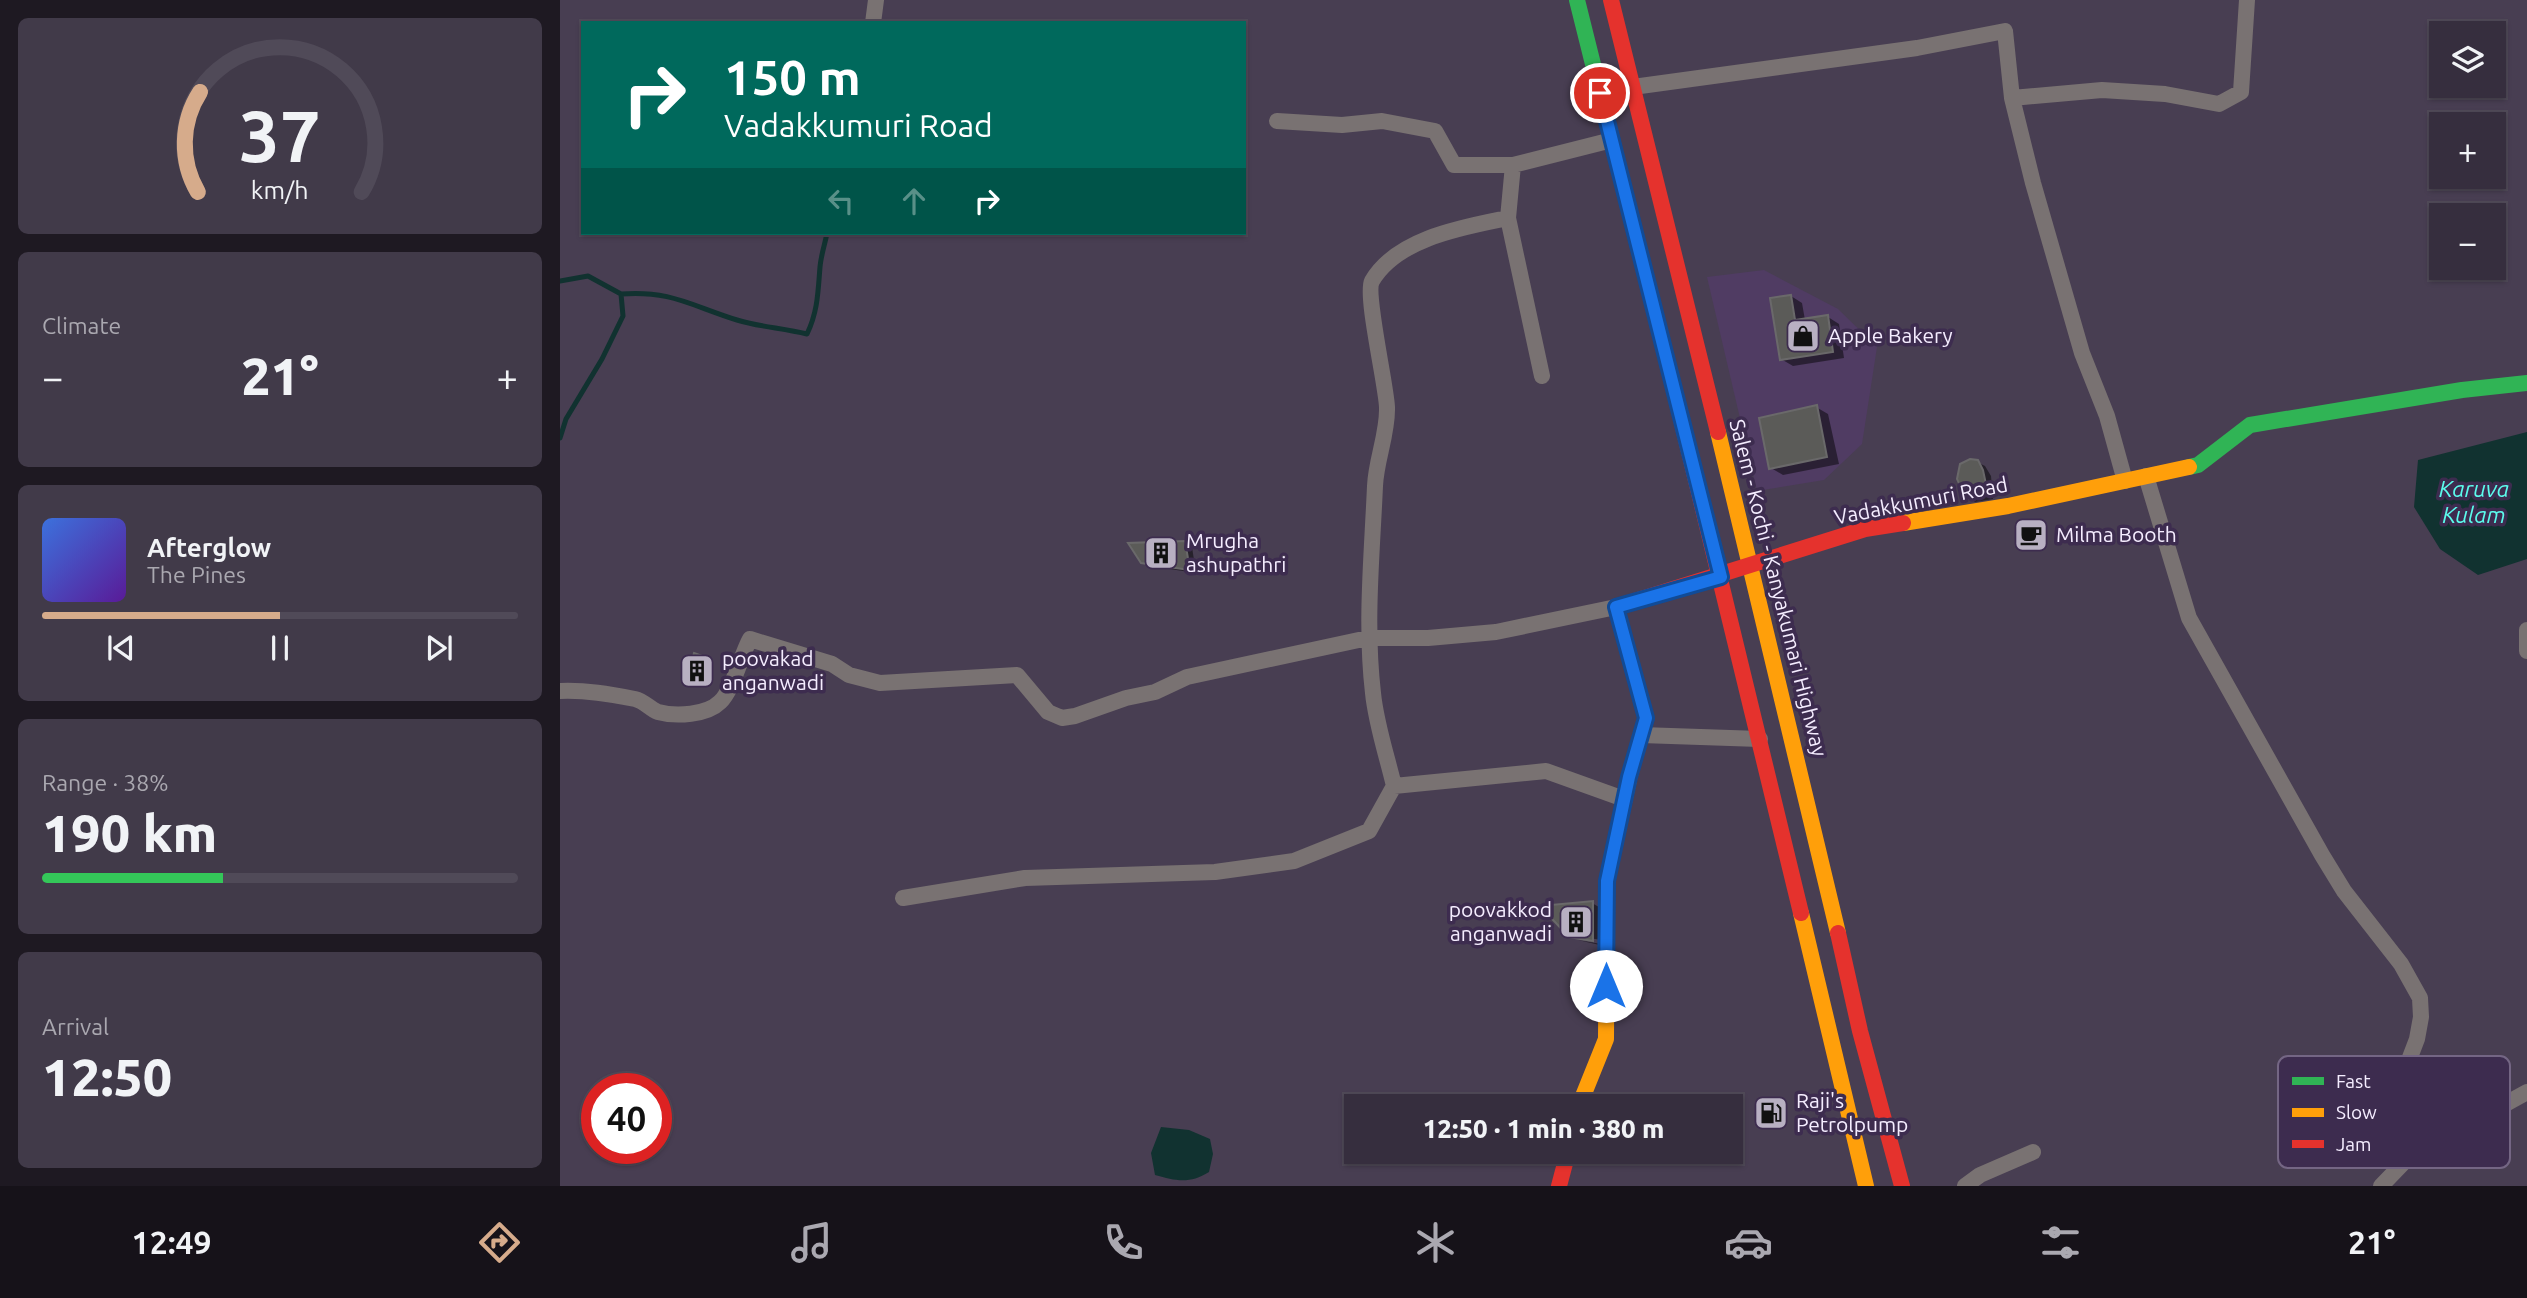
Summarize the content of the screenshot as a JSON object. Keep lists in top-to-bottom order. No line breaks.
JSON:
{"streets":{"main road":["Vadakkumuri Road","Salem - Kochi - Kanyakumari Highway"]},"crossings":[["Vadakkumuri Road","Salem - Kochi - Kanyakumari Highway"]],"water":["Karuva Kulam"],"places":{"shop":["Apple Bakery"],"cafe":["Milma Booth"],"building":["Mrugha ashupathri","poovakad anganwadi","poovakkod anganwadi"],"fuel station":["Raji's Petrolpump"]},"legend":["Fast","Slow","Jam"],"page":{"map_buttons":["+","−"],"turn":["150 m","Vadakkumuri Road"],"tile":["Climate",["Range · 38%","190 km"],["Arrival","12:50"]],"heat":["−","21°","+"],"song":["Afterglow","The Pines"],"limit":"40","trip":"12:50 · 1 min · 380 m","tabs":["12:49","21°"],"gauge":["37","km/h"]}}
